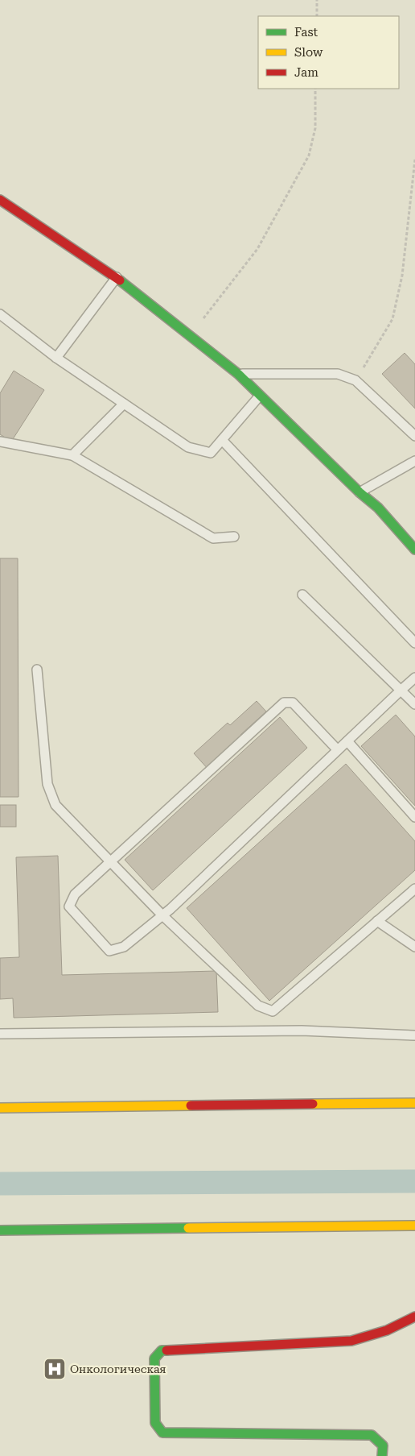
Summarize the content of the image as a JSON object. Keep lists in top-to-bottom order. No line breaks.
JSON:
{"places":{"hospital":["Онкологическая"]},"legend":["Fast","Slow","Jam"]}
